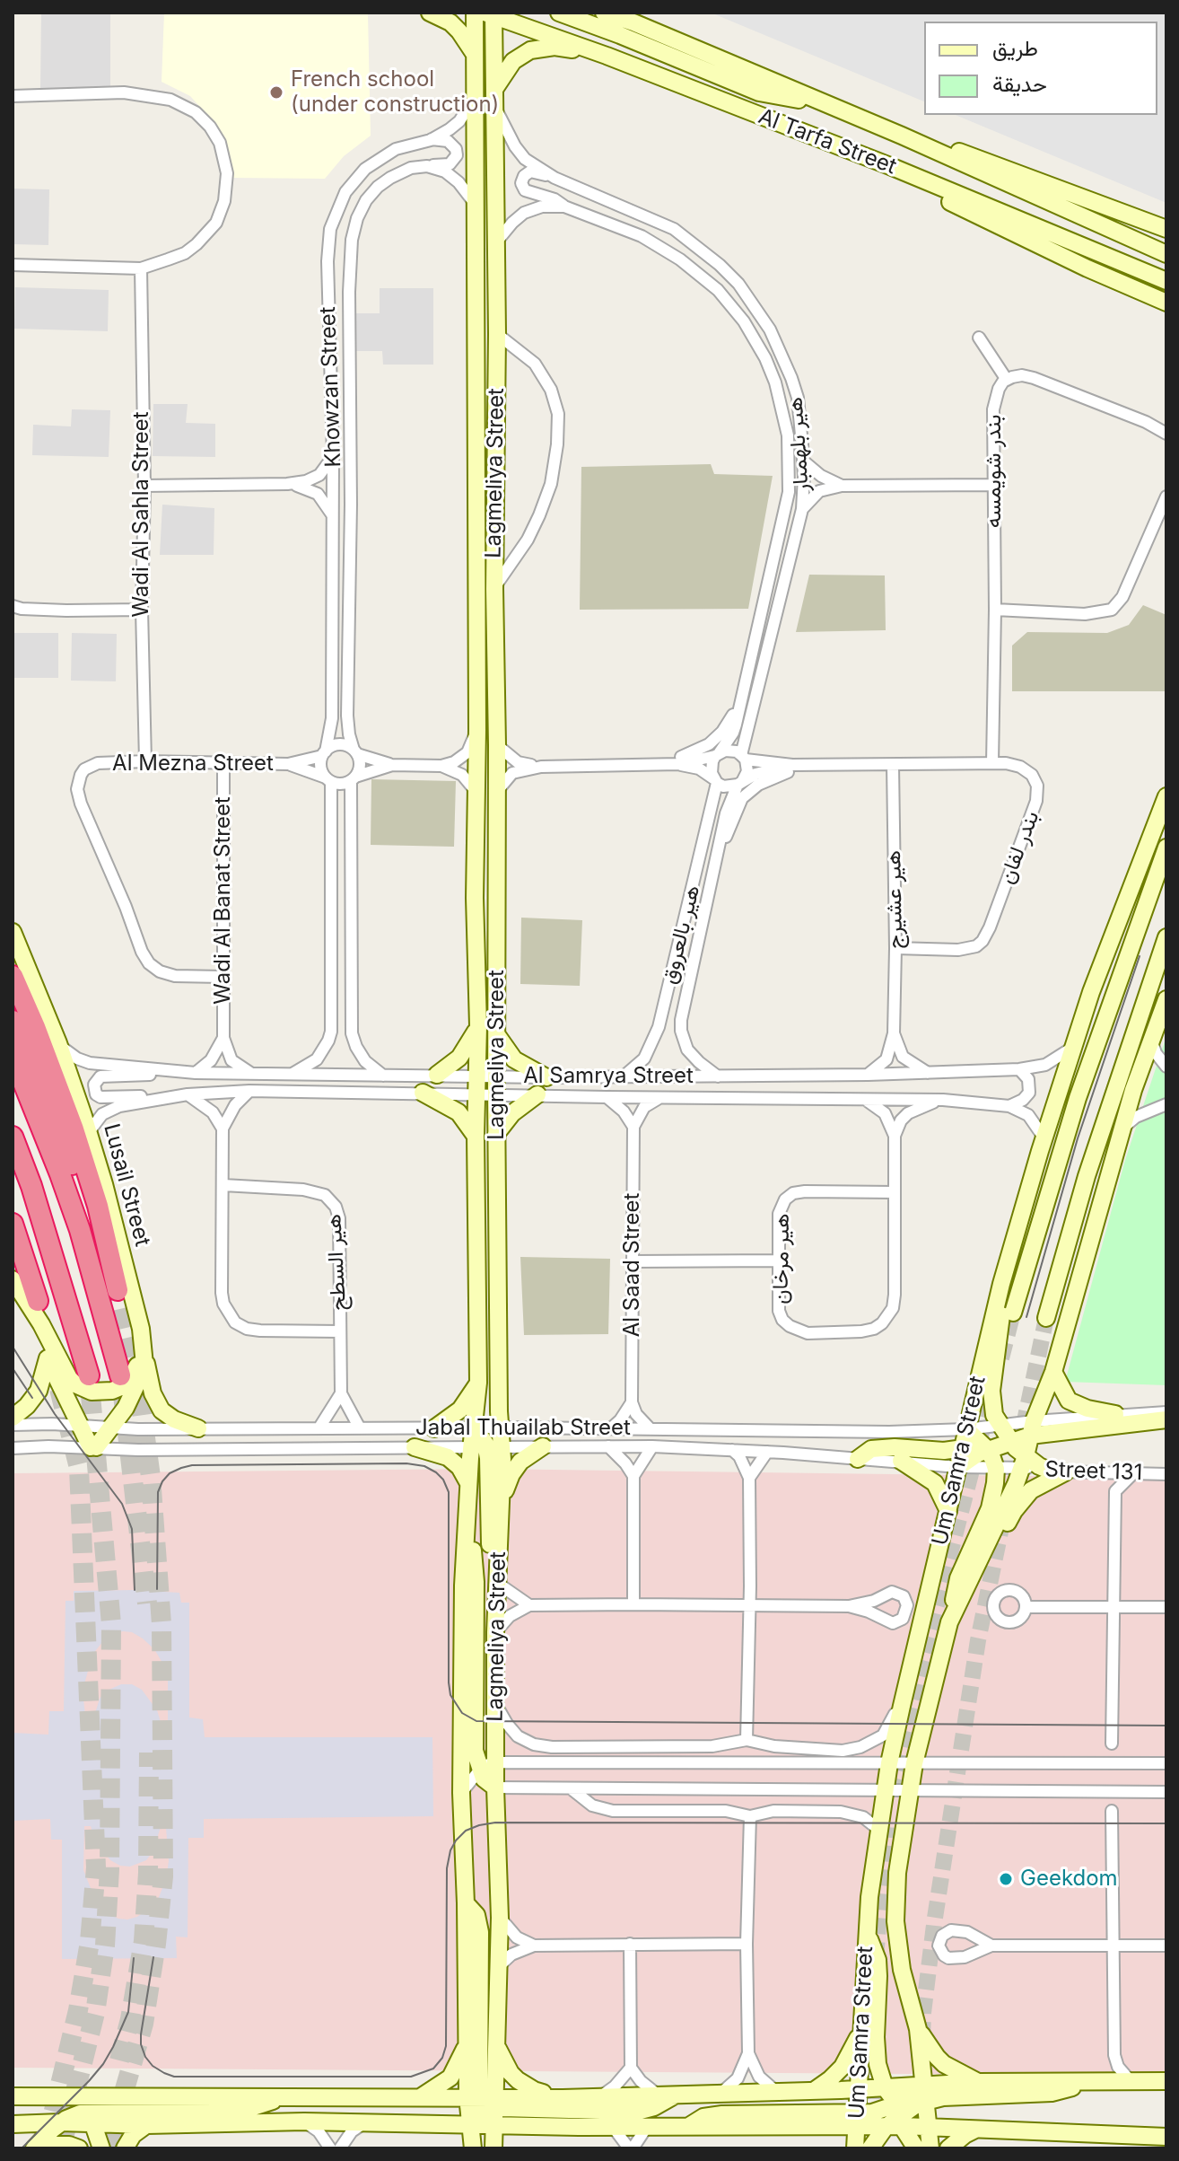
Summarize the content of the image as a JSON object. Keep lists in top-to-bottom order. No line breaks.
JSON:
{"streets":{"street":["Al Tarfa Street","Khowzan Street","هير بلهمبار","بندر شويمسه","Lagmeliya Street","Wadi Al Sahla Street","Al Mezna Street","بندر لفان","هير عشيرج","Wadi Al Banat Street","هير بالعروق","Al Samrya Street","Lusail Street","هير مرخان","هير السطح","Al Saad Street","Jabal Thuailab Street","Um Samra Street","Street 131"]},"crossings":[["Al Tarfa Street","Lagmeliya Street"],["Khowzan Street","Lagmeliya Street"],["Khowzan Street","Al Mezna Street"],["هير بلهمبار","Lagmeliya Street"],["هير بلهمبار","بندر لفان"],["هير بلهمبار","هير بالعروق"],["بندر شويمسه","بندر لفان"],["Lagmeliya Street","Al Samrya Street"],["Lagmeliya Street","Jabal Thuailab Street"],["Wadi Al Sahla Street","Al Mezna Street"],["Al Mezna Street","Wadi Al Banat Street"],["بندر لفان","هير عشيرج"],["بندر لفان","هير بالعروق"],["هير عشيرج","Al Samrya Street"],["هير بالعروق","Al Samrya Street"],["Al Samrya Street","Lusail Street"],["Al Samrya Street","Um Samra Street"],["Lusail Street","Jabal Thuailab Street"],["هير السطح","Jabal Thuailab Street"],["Jabal Thuailab Street","Um Samra Street"]],"places":["French school (under construction)","Geekdom"],"legend":["طريق","حديقة"]}
